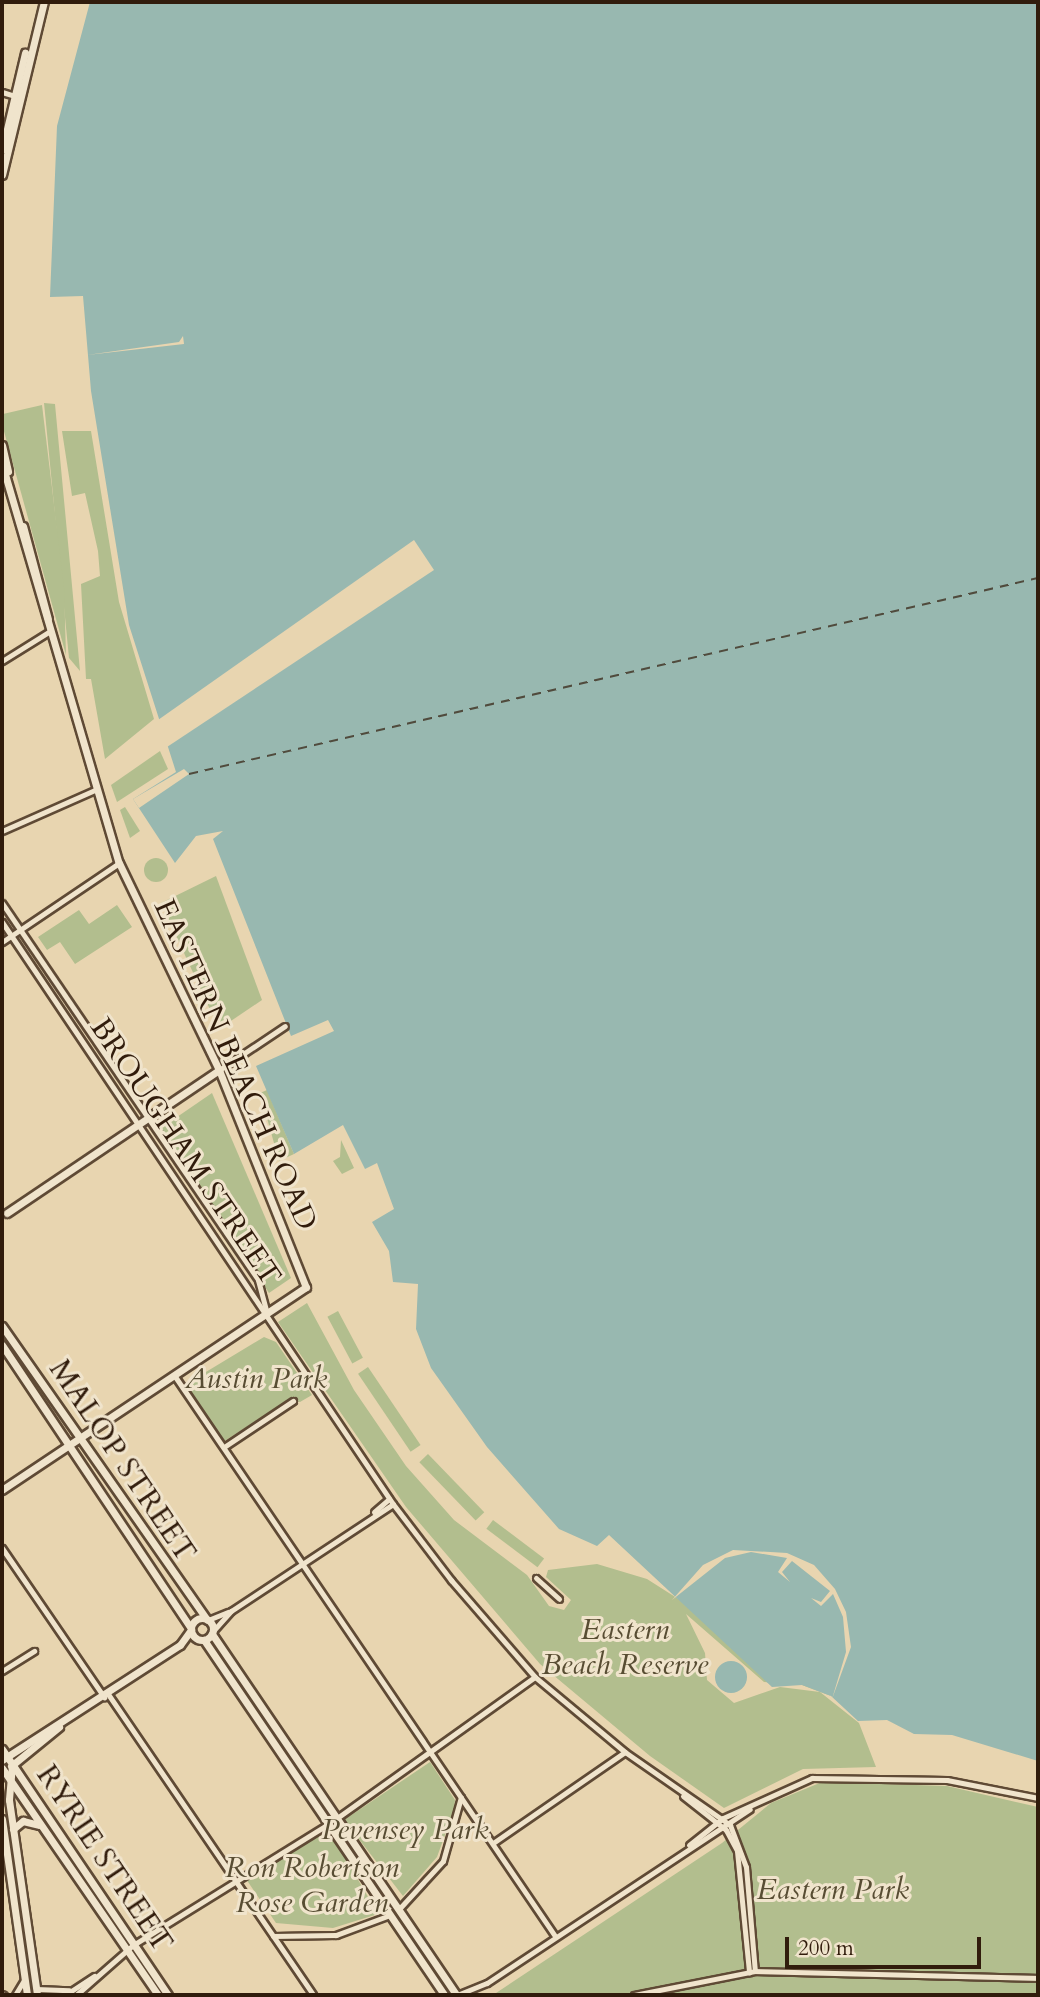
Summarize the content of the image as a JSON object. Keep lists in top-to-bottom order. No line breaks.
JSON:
{"streets":{"street":["EASTERN BEACH ROAD","BROUGHAM STREET","MALOP STREET","RYRIE STREET"]},"crossings":[["EASTERN BEACH ROAD","BROUGHAM STREET"]],"parks":["Austin Park","Eastern Beach Reserve","Pevensey Park","Ron Robertson Rose Garden","Eastern Park"],"scale_bar":"200 m"}
